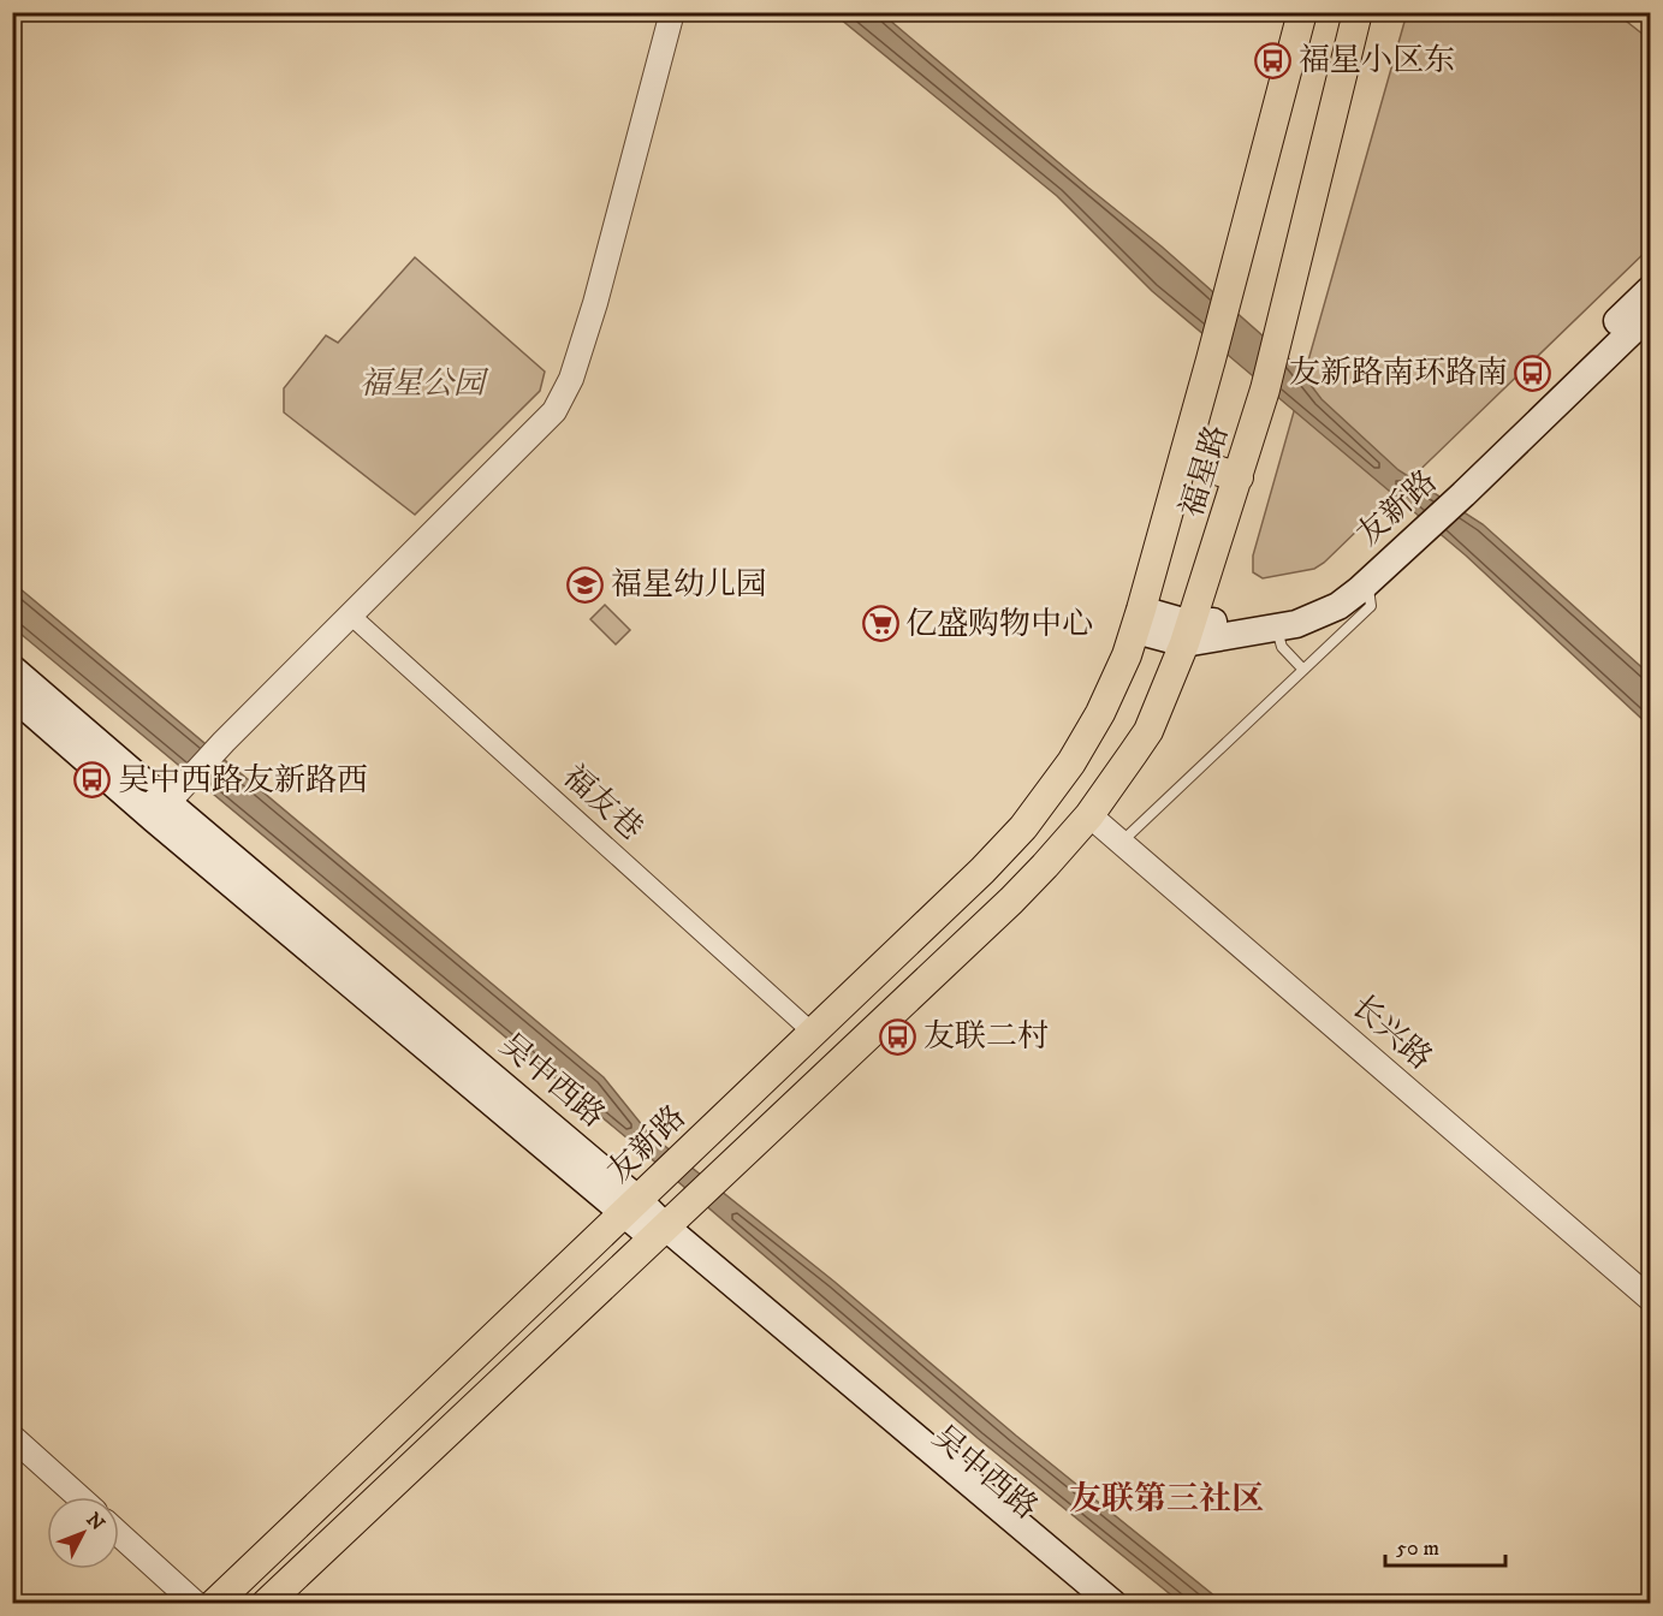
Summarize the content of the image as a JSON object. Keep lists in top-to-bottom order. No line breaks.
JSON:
{"streets":{"main road":["福星路","友新路","吴中西路"],"street":["福友巷","长兴路"]},"crossings":[["福星路","友新路"],["福星路","长兴路"],["福星路","吴中西路"],["友新路","福友巷"],["友新路","吴中西路"]],"districts":["友联第三社区"],"parks":["福星公园"],"places":{"bus stop":["福星小区东","友新路南环路南","吴中西路友新路西","友联二村"],"school or university":["福星幼儿园"],"supermarket":["亿盛购物中心"]},"scale_bar":"50 m","north":"top right"}
